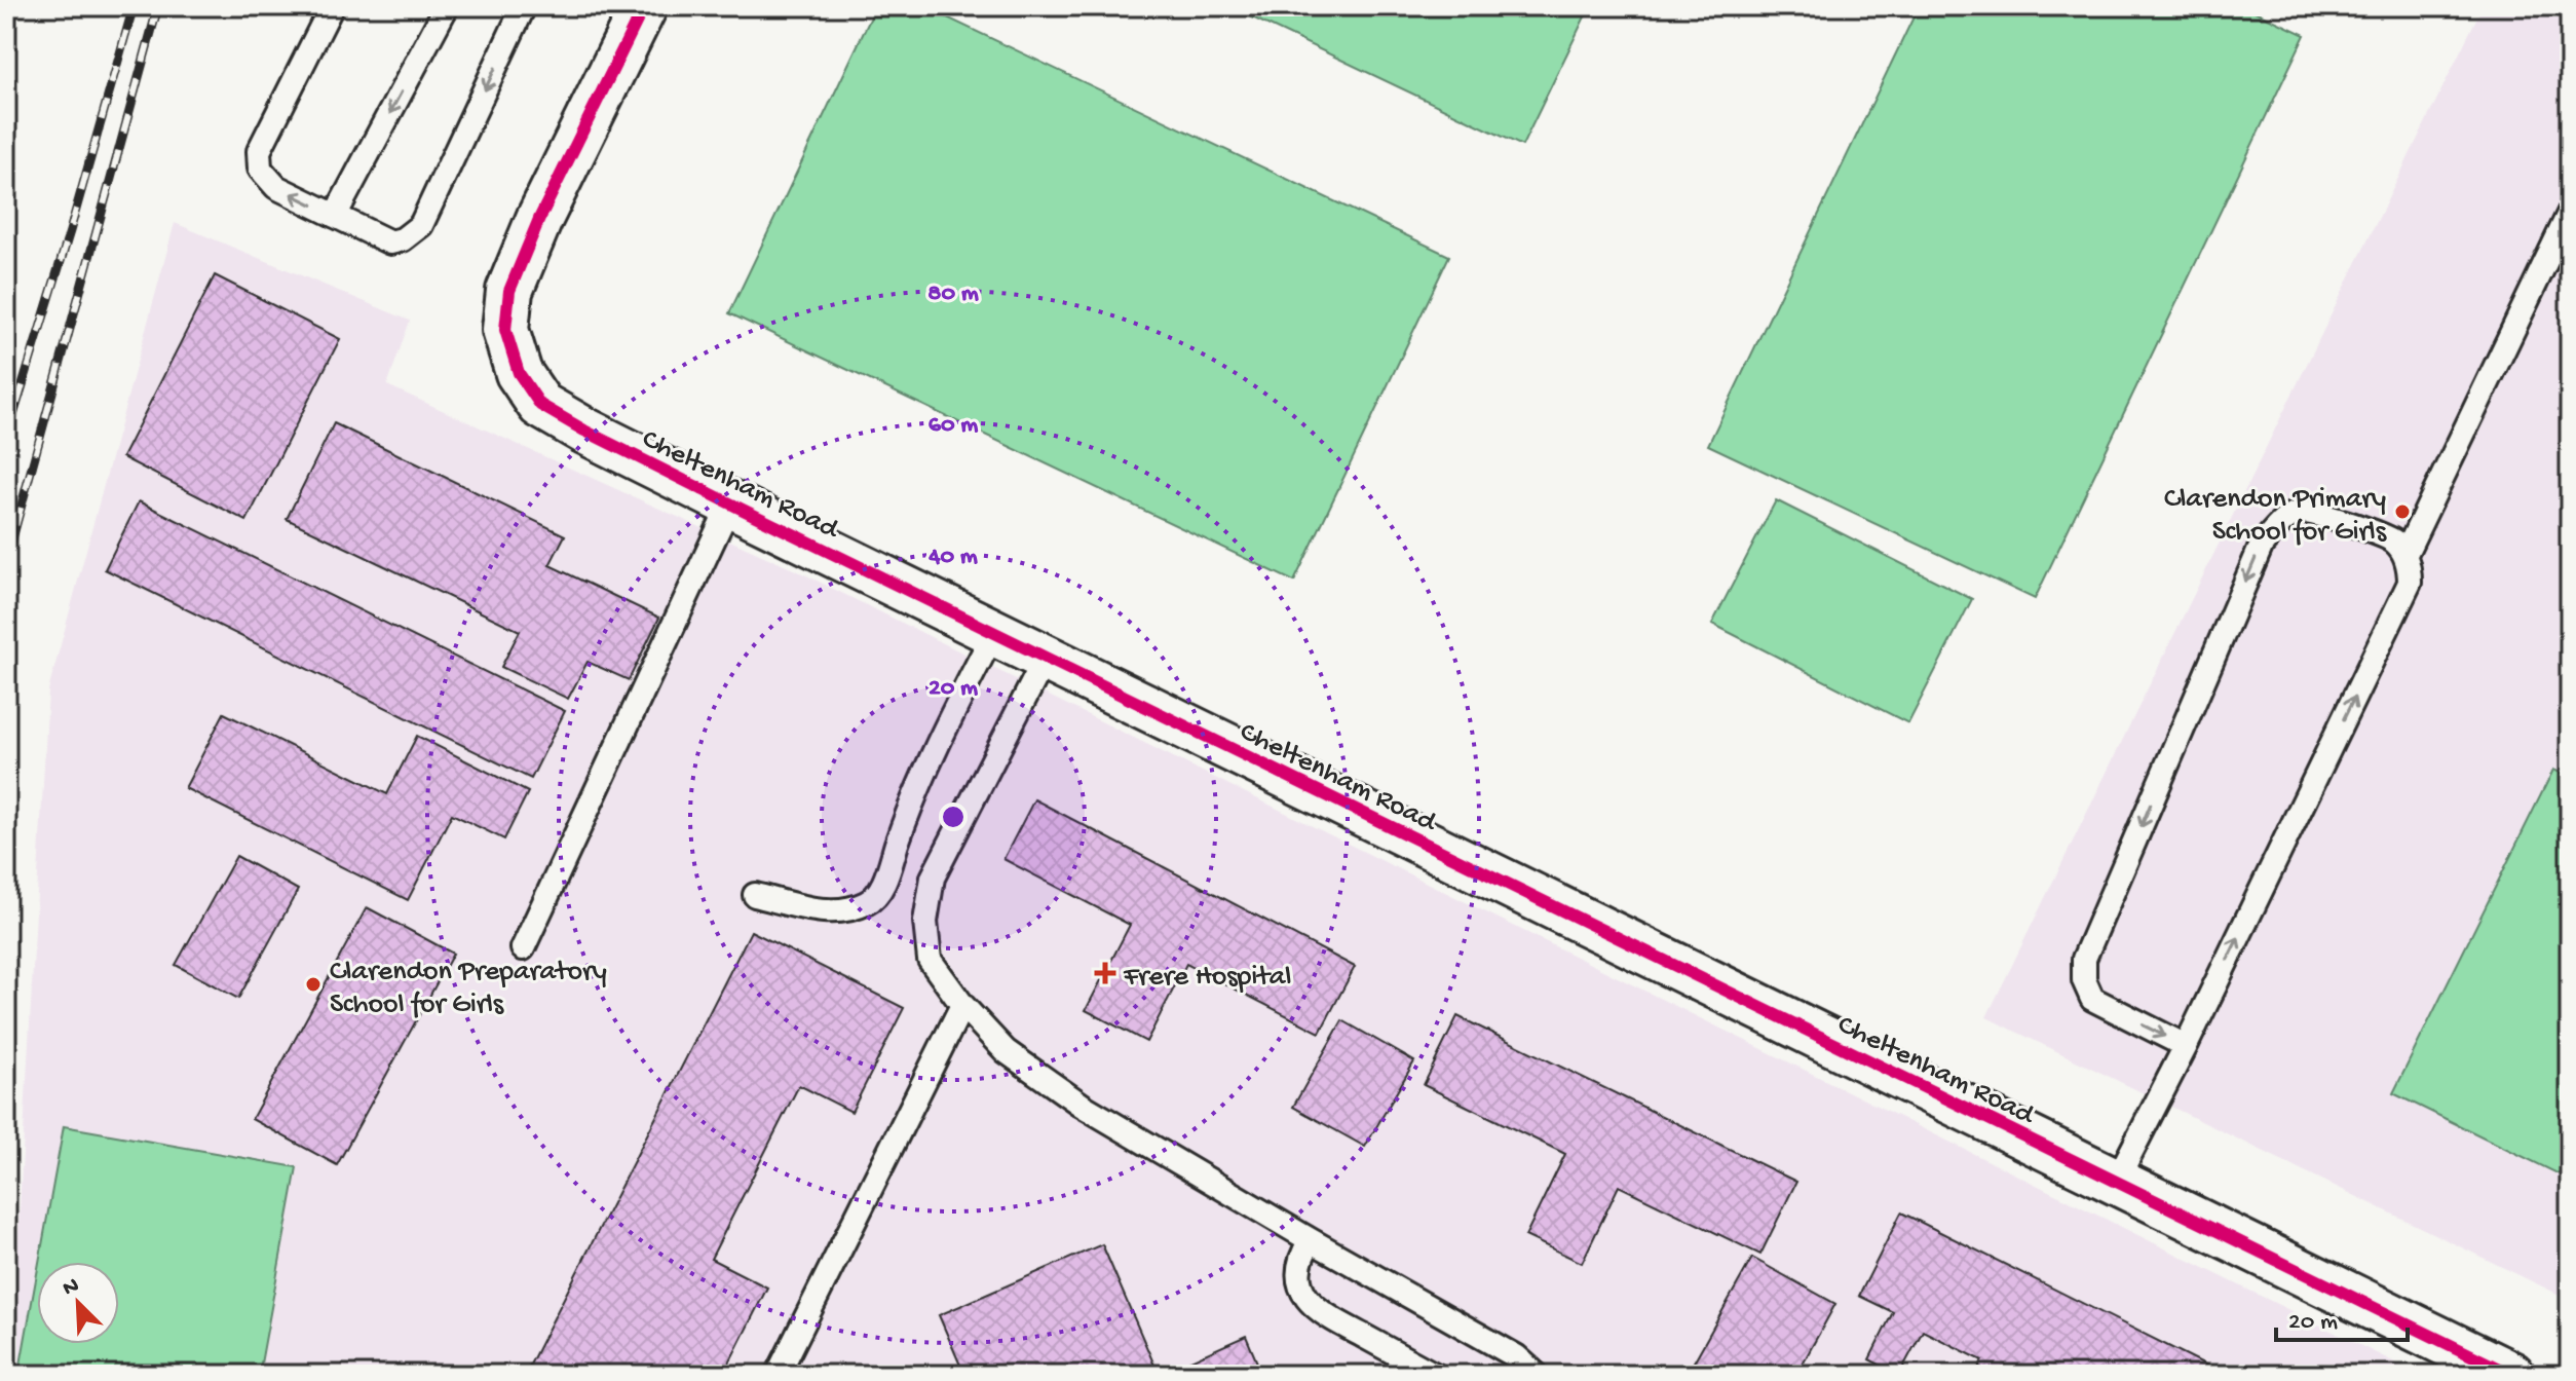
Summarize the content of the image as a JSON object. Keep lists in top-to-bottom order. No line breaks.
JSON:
{"streets":{"street":["Cheltenham Road"]},"places":{"other":["Clarendon Primary School for Girls","Clarendon Preparatory School for Girls"],"health":["Frere Hospital"]},"scale_bar":"20 m","north":"top left","rings":["80 m","60 m","40 m","20 m"]}
